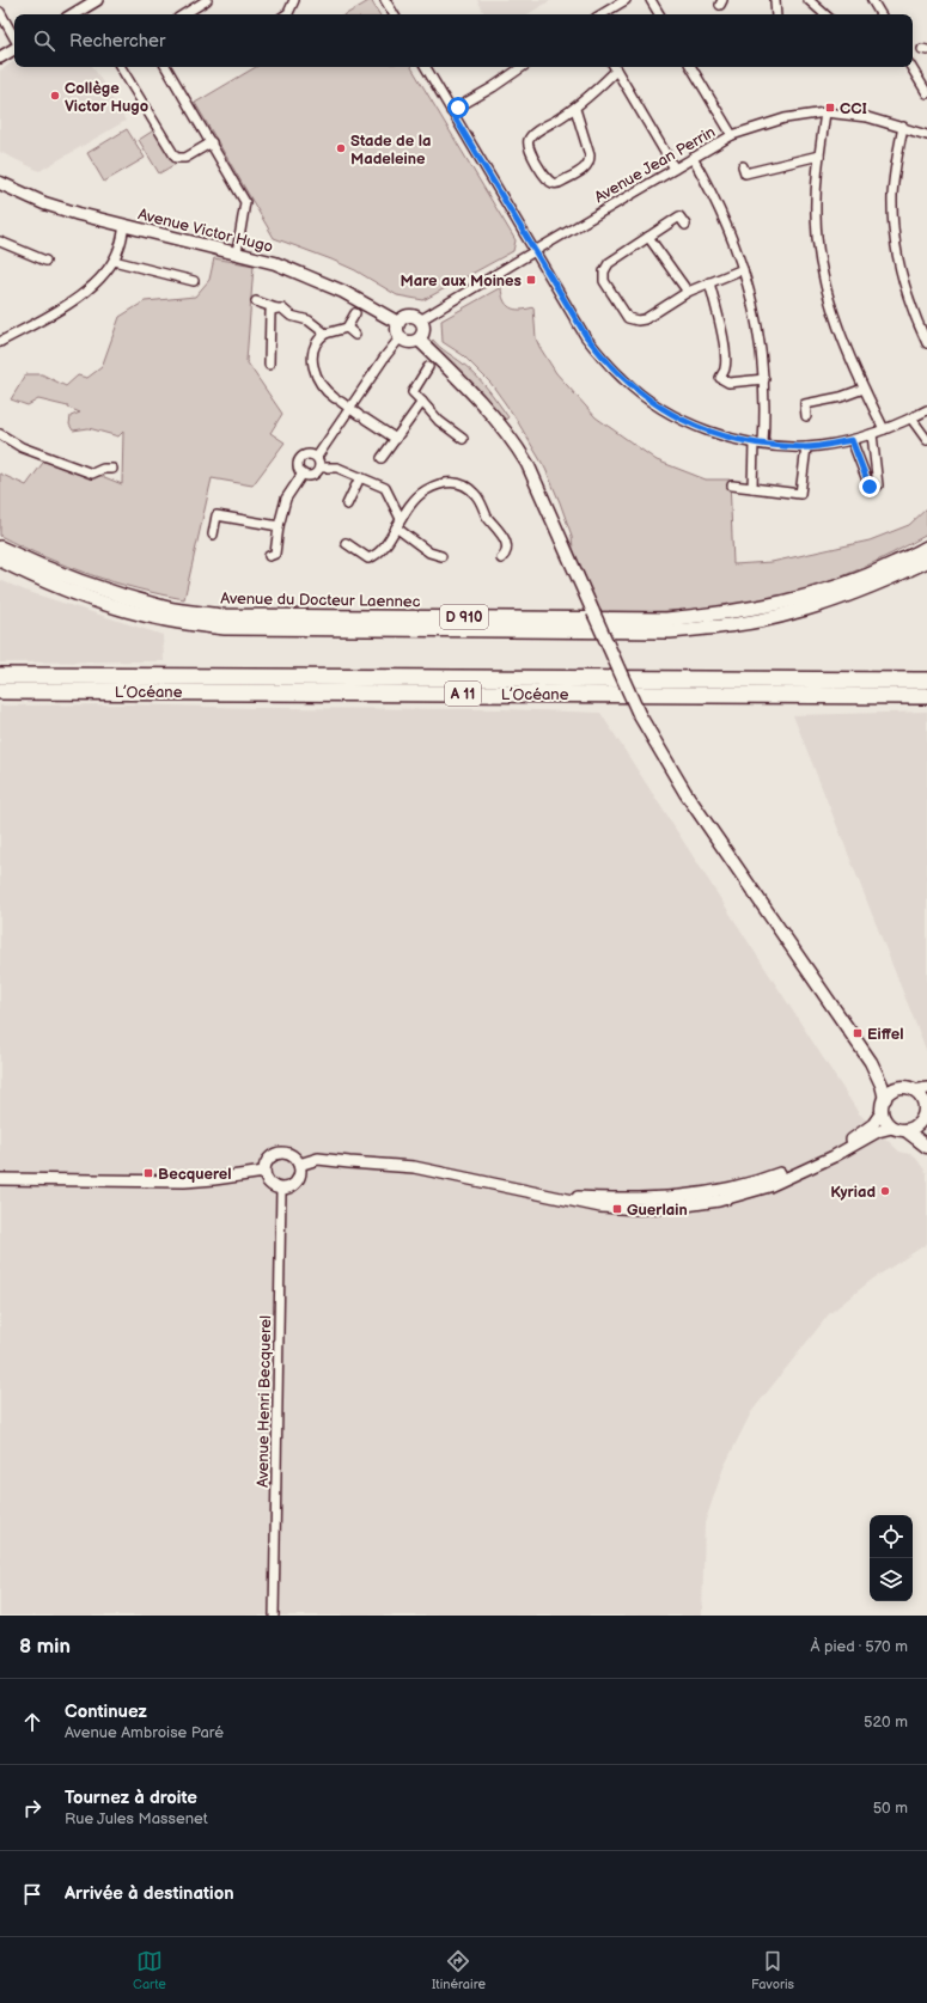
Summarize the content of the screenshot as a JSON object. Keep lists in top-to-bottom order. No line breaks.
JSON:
{"streets":{"highway":["L’Océane","A 11"],"main road":["Avenue Victor Hugo","Avenue du Docteur Laennec","D 910"],"street":["Avenue Jean Perrin","Avenue Henri Becquerel"]},"crossings":[["Avenue Jean Perrin","Avenue Victor Hugo"]],"places":{"other":["Collège Victor Hugo","Stade de la Madeleine","Kyriad"],"transit":["CCI","Mare aux Moines","Eiffel","Becquerel","Guerlain"]},"page":{"search":"Rechercher","heading":["8 min","À pied · 570 m"],"list":[["Continuez","Avenue Ambroise Paré","520 m"],["Tournez à droite","Rue Jules Massenet","50 m"],"Arrivée à destination"],"nav":["Carte","Itinéraire","Favoris"]}}
